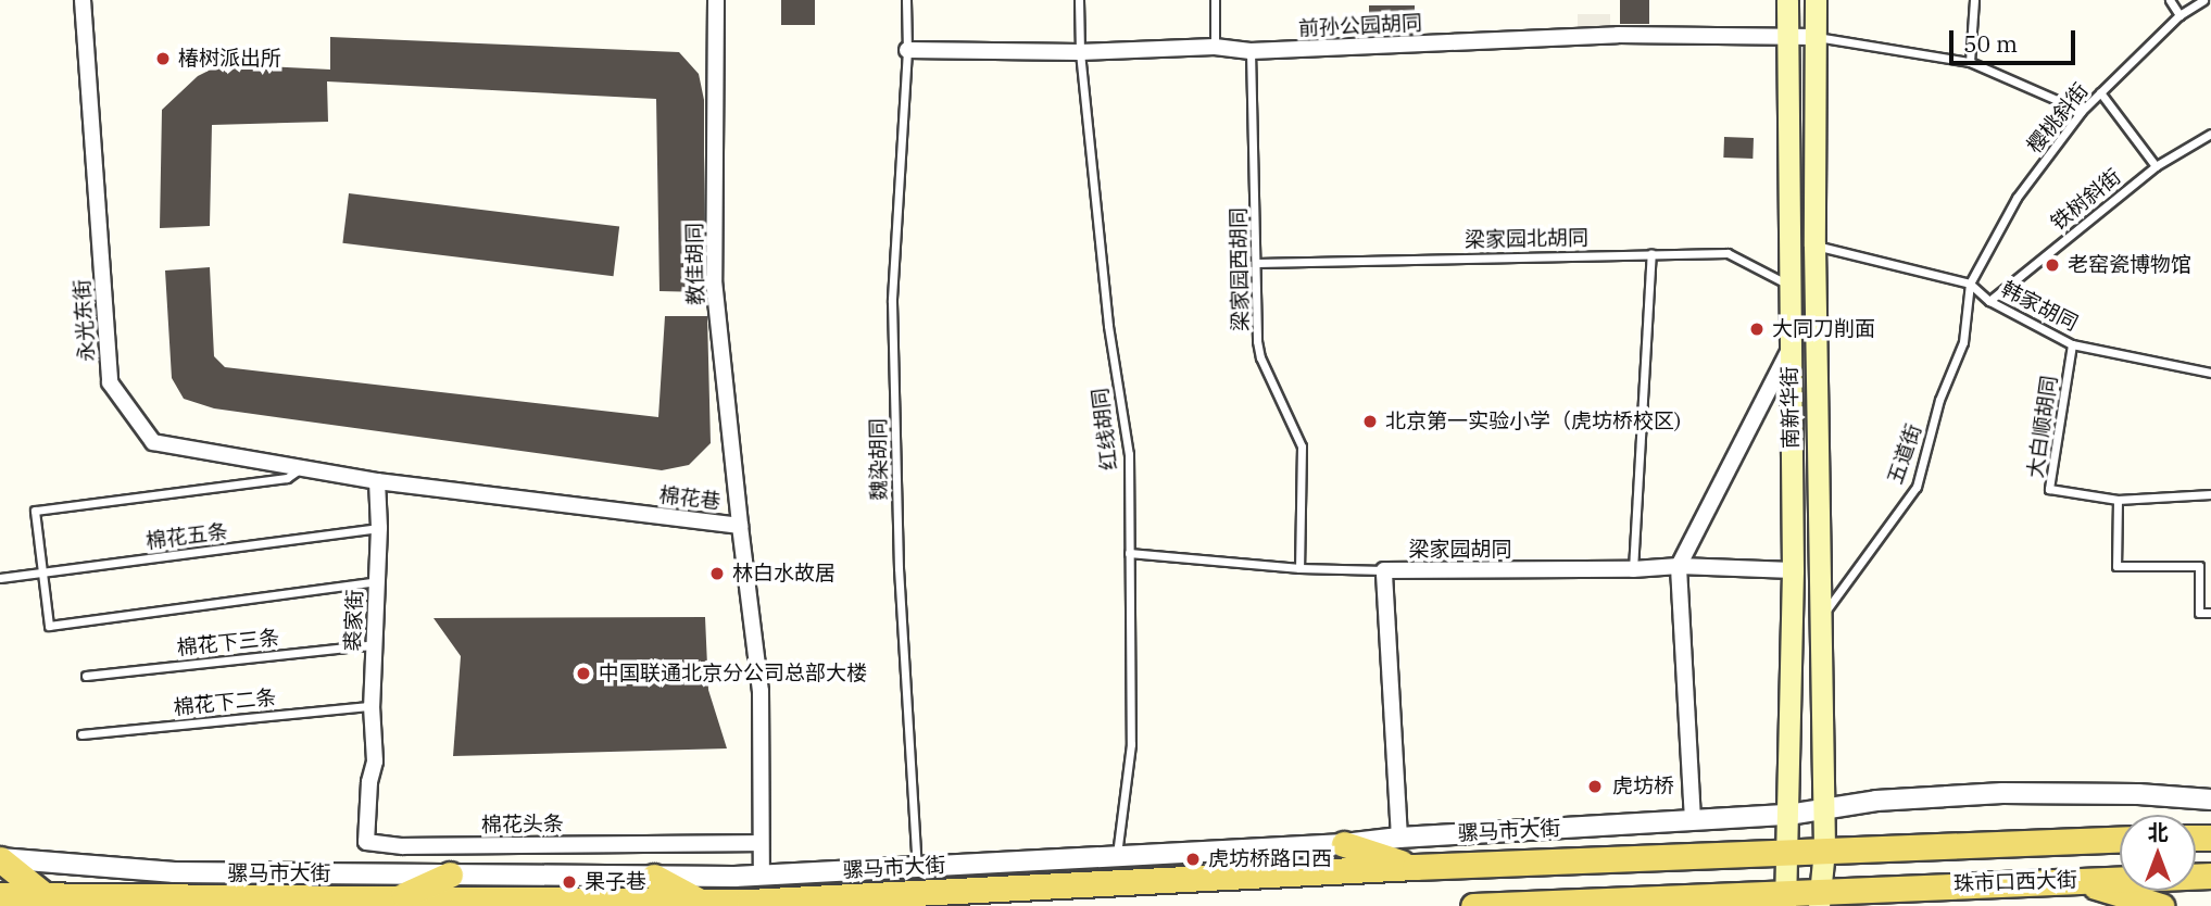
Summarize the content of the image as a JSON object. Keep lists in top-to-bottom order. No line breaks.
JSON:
{"streets":{"main road":["南新华街","骡马市大街","珠市口西大街"],"street":["前孙公园胡同","教佳胡同","永光东街","棉花巷","梁家园胡同","裘家街","棉花头条"],"lane":["樱桃斜街","铁树斜街","梁家园北胡同","梁家园西胡同","韩家胡同","大白顺胡同","红线胡同","五道街","魏染胡同","棉花五条","棉花下三条","棉花下二条"]},"crossings":[["前孙公园胡同","梁家园西胡同"],["前孙公园胡同","南新华街"],["前孙公园胡同","红线胡同"],["前孙公园胡同","魏染胡同"],["樱桃斜街","韩家胡同"],["樱桃斜街","五道街"],["铁树斜街","韩家胡同"],["梁家园北胡同","梁家园西胡同"],["梁家园北胡同","南新华街"],["教佳胡同","棉花巷"],["梁家园西胡同","梁家园胡同"],["韩家胡同","南新华街"],["韩家胡同","大白顺胡同"],["韩家胡同","五道街"],["永光东街","棉花巷"],["永光东街","裘家街"],["南新华街","五道街"],["南新华街","梁家园胡同"],["南新华街","骡马市大街"],["南新华街","珠市口西大街"],["红线胡同","梁家园胡同"],["红线胡同","骡马市大街"],["魏染胡同","骡马市大街"],["棉花巷","裘家街"],["棉花巷","棉花头条"],["棉花巷","骡马市大街"],["棉花五条","裘家街"],["裘家街","棉花下三条"],["裘家街","棉花下二条"],["裘家街","棉花头条"],["骡马市大街","珠市口西大街"]],"places":["椿树派出所","老窑瓷博物馆","大同刀削面","北京第一实验小学（虎坊桥校区)","林白水故居","中国联通北京分公司总部大楼","虎坊桥","虎坊桥路口西","果子巷"],"scale_bar":"50 m","north":"top"}
